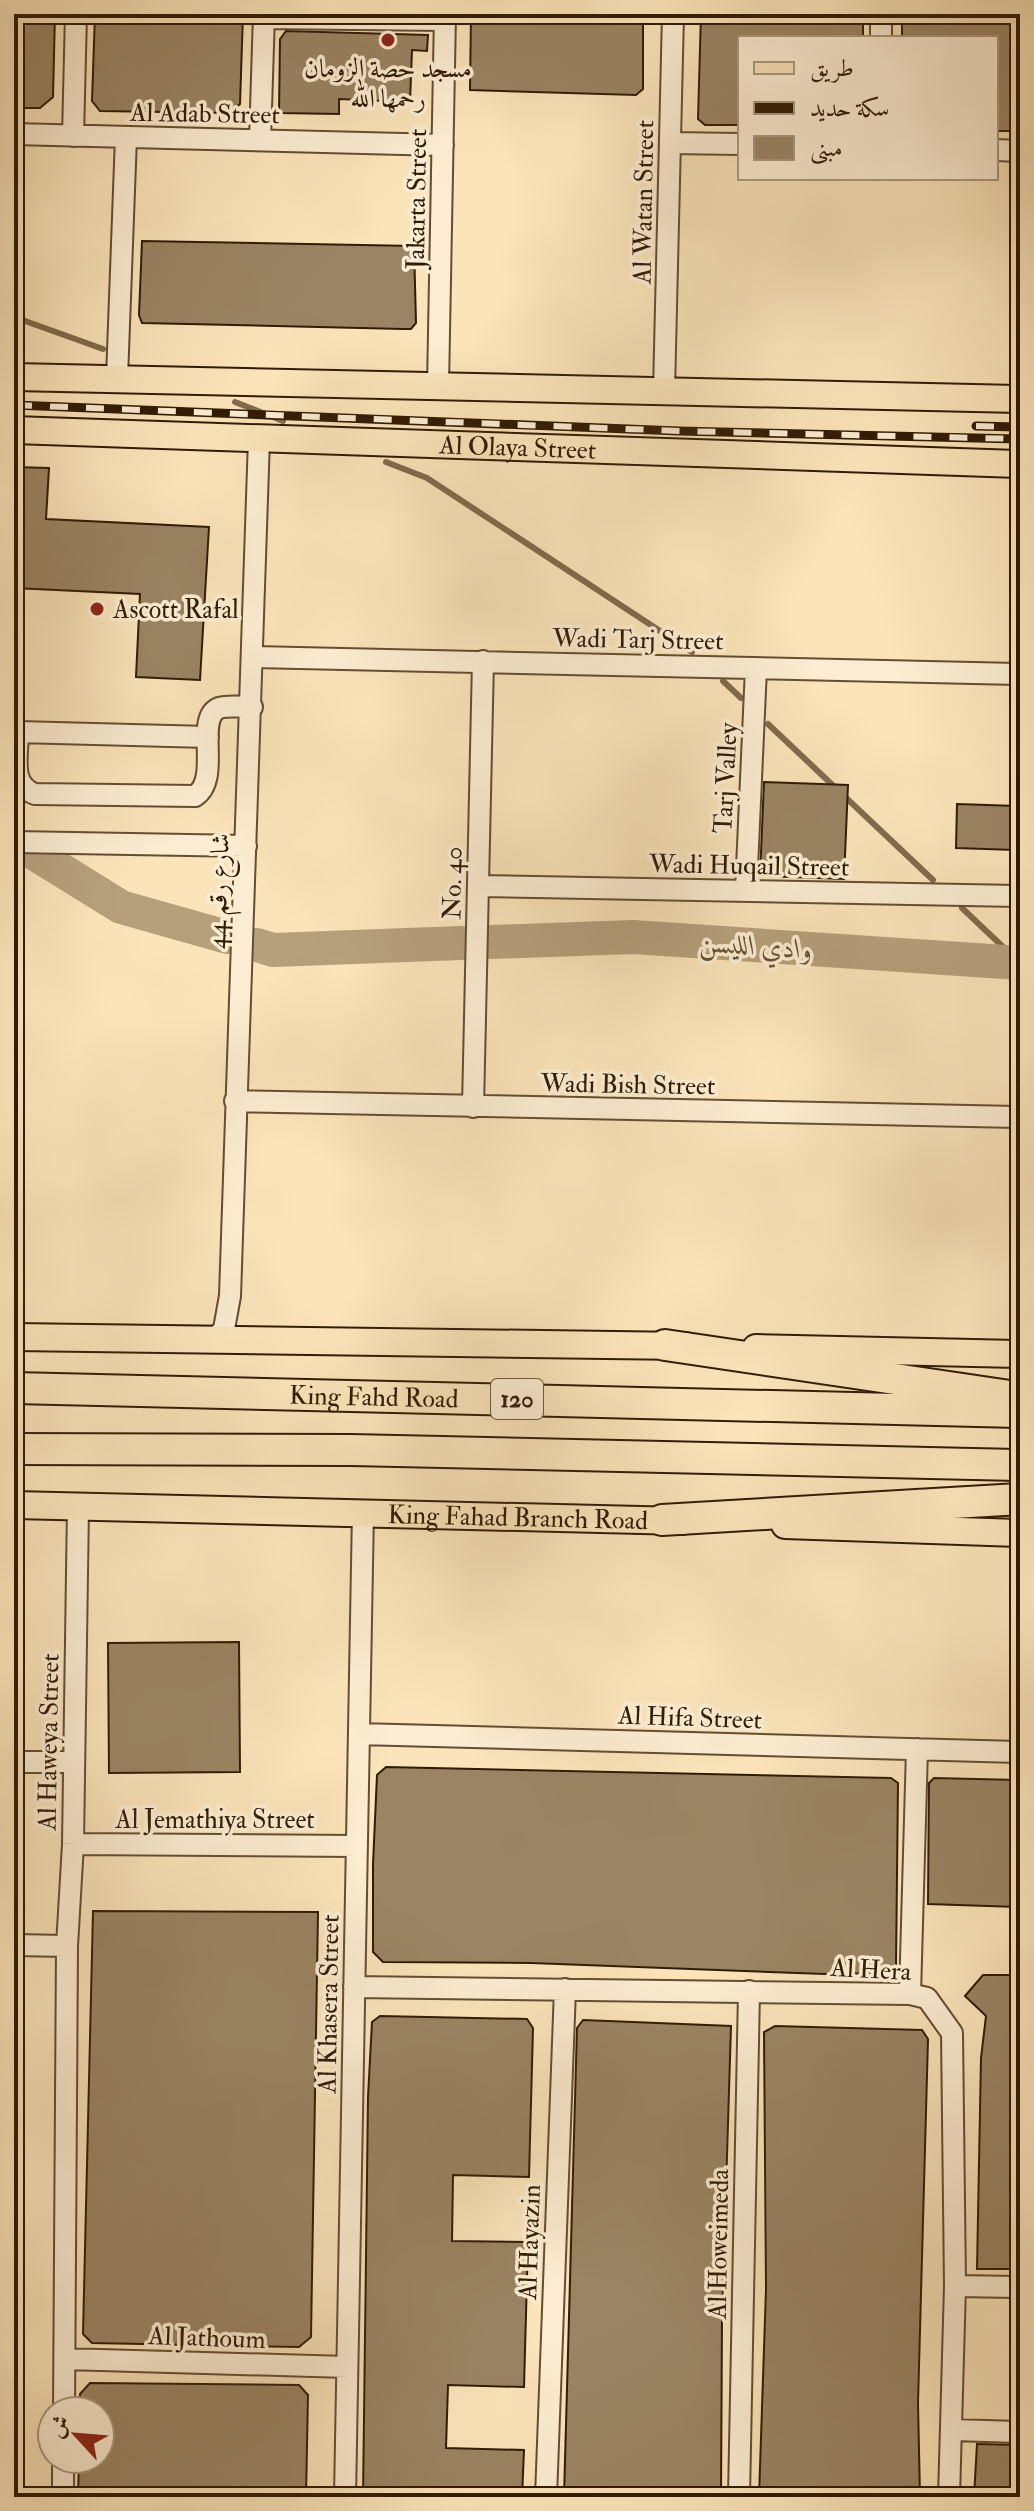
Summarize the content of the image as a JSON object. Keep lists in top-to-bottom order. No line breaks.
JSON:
{"streets":{"highway":["King Fahd Road","120"],"main road":["Al Olaya Street","King Fahad Branch Road"],"street":["Al Adab Street","Jakarta Street","Al Watan Street","Wadi Tarj Street","Tarj Valley","Wadi Huqail Street","No. 40","شارع رقم 44","Wadi Bish Street","Al Hifa Street","Al Haweya Street","Al Jemathiya Street","Al Hera","Al Khasera Street","Al Hayazin","Al Howeimeda","Al Jathoum"]},"crossings":[["Al Adab Street","Jakarta Street"],["Al Olaya Street","شارع رقم 44"],["Wadi Tarj Street","Tarj Valley"],["Wadi Tarj Street","No. 40"],["Wadi Tarj Street","شارع رقم 44"],["Tarj Valley","Wadi Huqail Street"],["Wadi Huqail Street","No. 40"],["No. 40","Wadi Bish Street"],["شارع رقم 44","Wadi Bish Street"],["King Fahad Branch Road","Al Haweya Street"],["King Fahad Branch Road","Al Khasera Street"],["Al Hifa Street","Al Khasera Street"],["Al Haweya Street","Al Jemathiya Street"],["Al Haweya Street","Al Jathoum"],["Al Jemathiya Street","Al Khasera Street"],["Al Hera","Al Khasera Street"],["Al Hera","Al Hayazin"],["Al Hera","Al Howeimeda"],["Al Khasera Street","Al Jathoum"]],"water":["وادي الليسن"],"places":["مسجد حصة الزومان رحمها الله","Ascott Rafal"],"legend":["طريق","سكة حديد","مبنى"],"north":"top left"}
